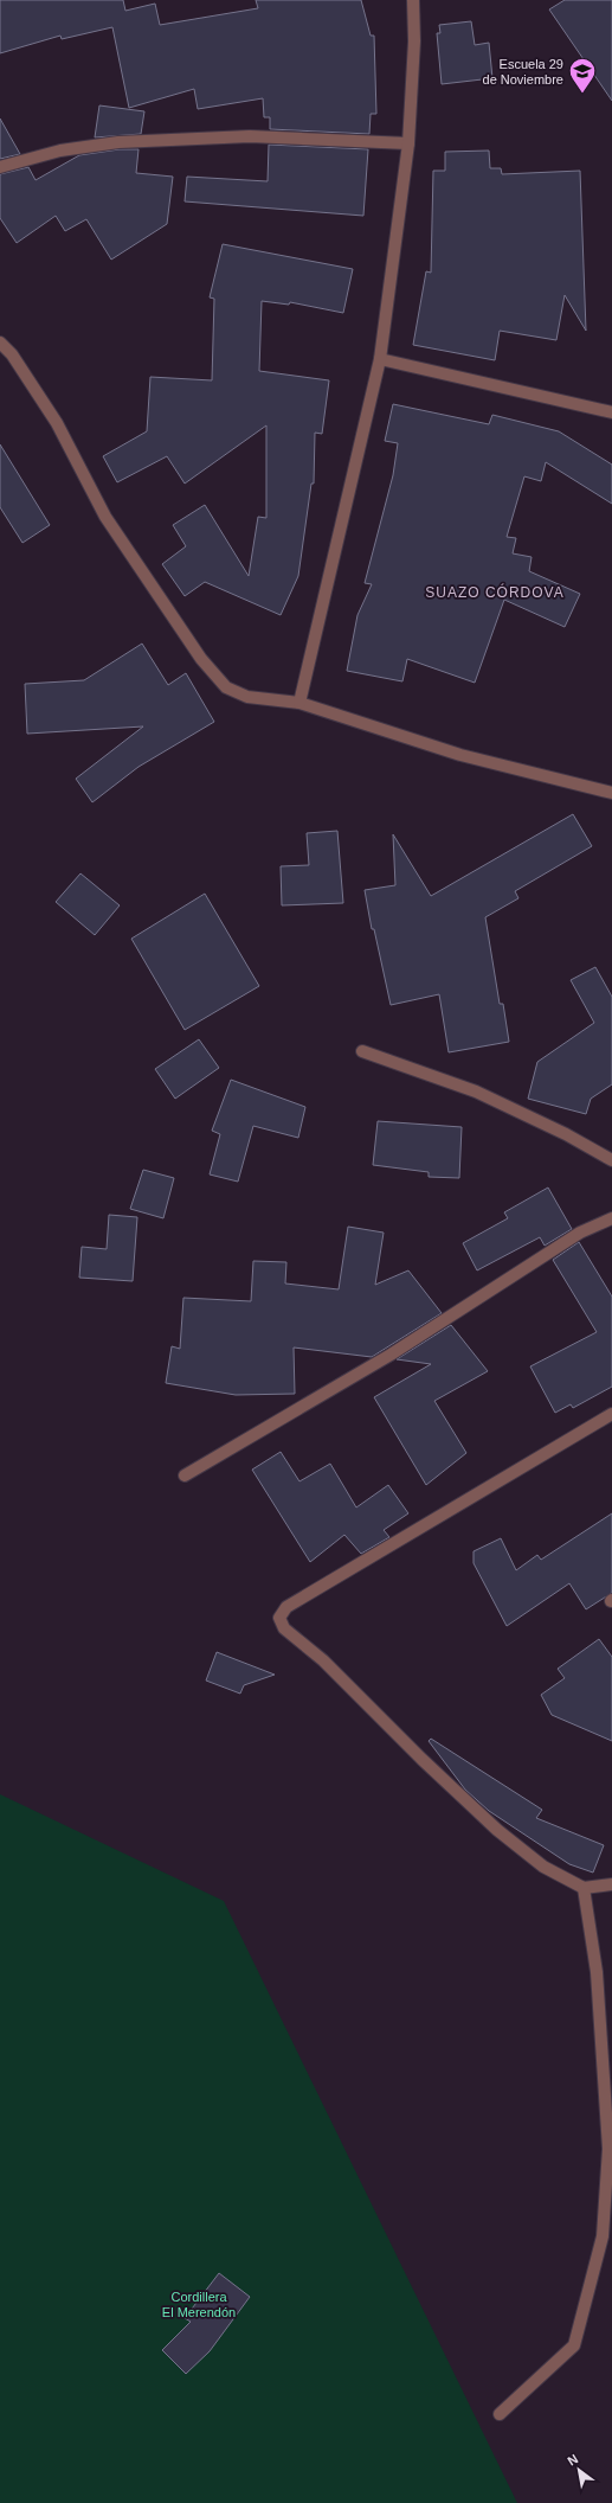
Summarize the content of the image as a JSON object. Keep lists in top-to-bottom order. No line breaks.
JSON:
{"districts":["SUAZO CÓRDOVA"],"parks":["Cordillera El Merendón"],"places":{"school or university":["Escuela 29 de Noviembre"]},"north":"top left"}
